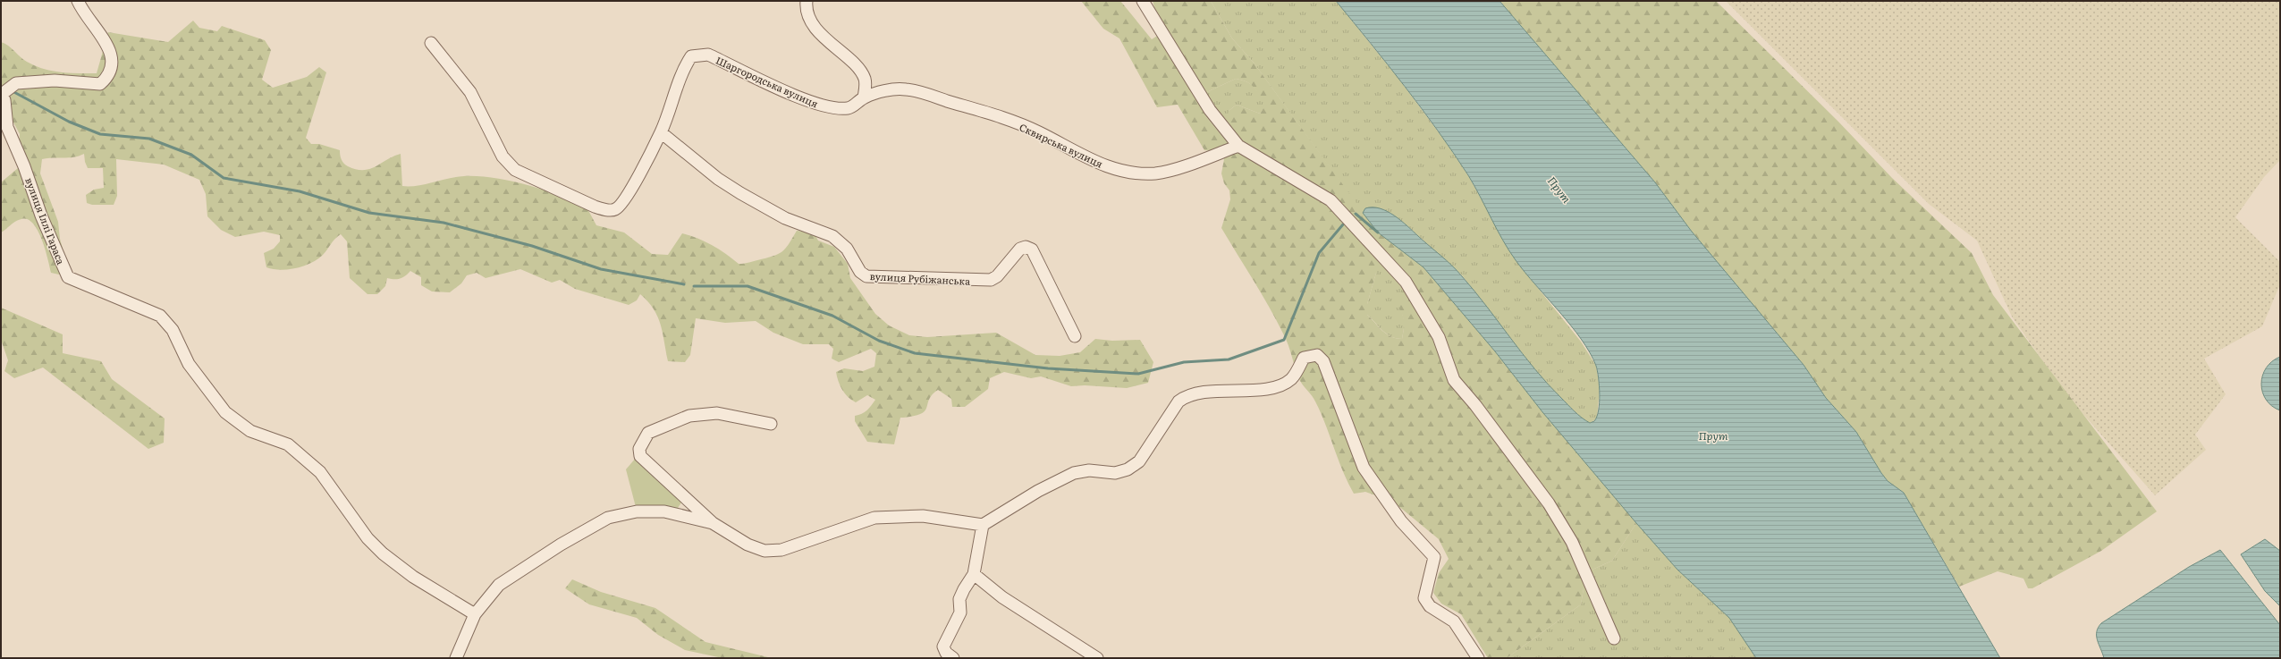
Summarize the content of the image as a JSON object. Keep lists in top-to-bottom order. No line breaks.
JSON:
{"streets":{"street":["Шаргородська вулиця","Сквирська вулиця","вулиця Іллі Гараса","вулиця Рубіжанська"]},"crossings":[["Шаргородська вулиця","Сквирська вулиця"],["Шаргородська вулиця","вулиця Рубіжанська"]],"water":["Прут"]}
